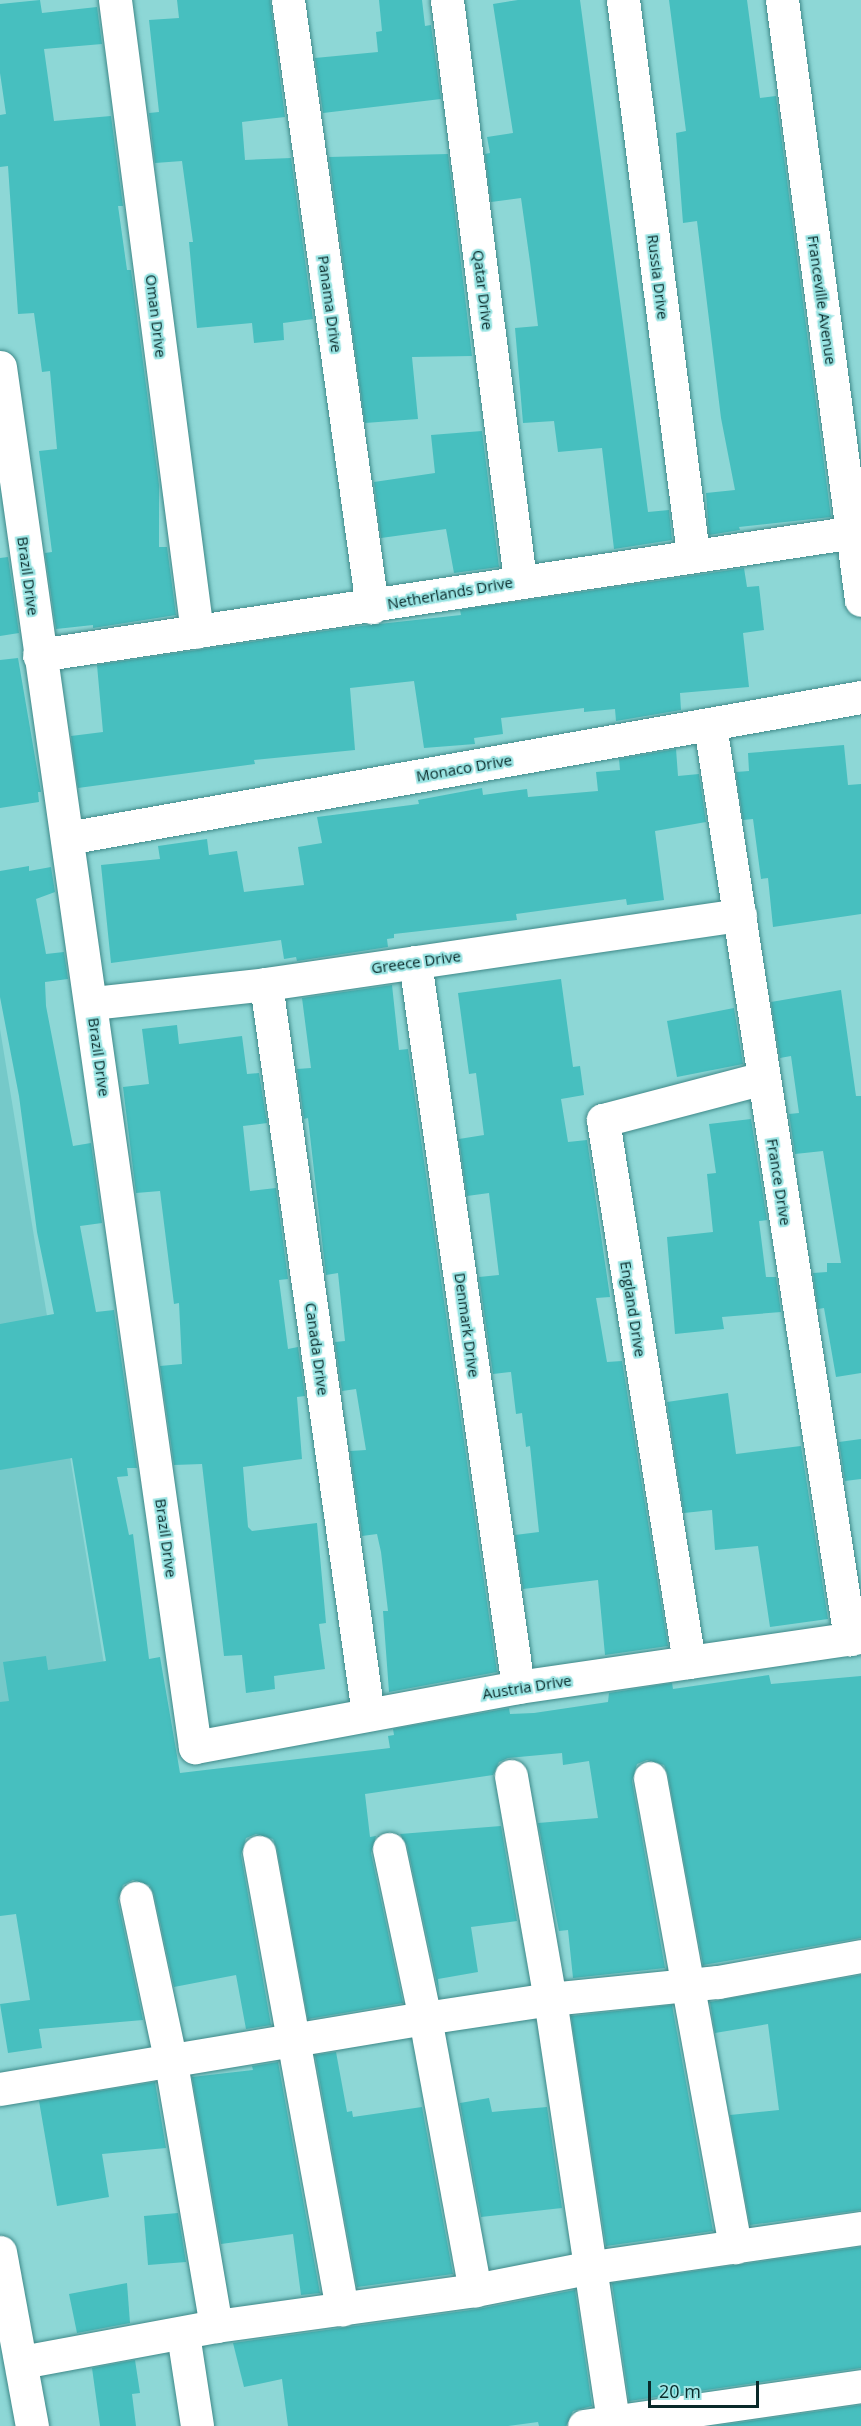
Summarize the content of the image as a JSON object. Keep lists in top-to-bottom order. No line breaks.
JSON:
{"streets":{"street":["Russia Drive","Qatar Drive","Franceville Avenue","Panama Drive","Oman Drive","Brazil Drive","Netherlands Drive","Monaco Drive","Greece Drive","France Drive","England Drive","Denmark Drive","Canada Drive","Austria Drive"]},"crossings":[["Russia Drive","Netherlands Drive"],["Qatar Drive","Netherlands Drive"],["Franceville Avenue","Netherlands Drive"],["Panama Drive","Netherlands Drive"],["Oman Drive","Netherlands Drive"],["Brazil Drive","Netherlands Drive"],["Brazil Drive","Monaco Drive"],["Brazil Drive","Greece Drive"],["Brazil Drive","Austria Drive"],["Monaco Drive","France Drive"],["Greece Drive","France Drive"],["Greece Drive","Denmark Drive"],["Greece Drive","Canada Drive"],["France Drive","England Drive"],["France Drive","Austria Drive"],["England Drive","Austria Drive"],["Denmark Drive","Austria Drive"],["Canada Drive","Austria Drive"]],"scale_bar":"20 m"}
